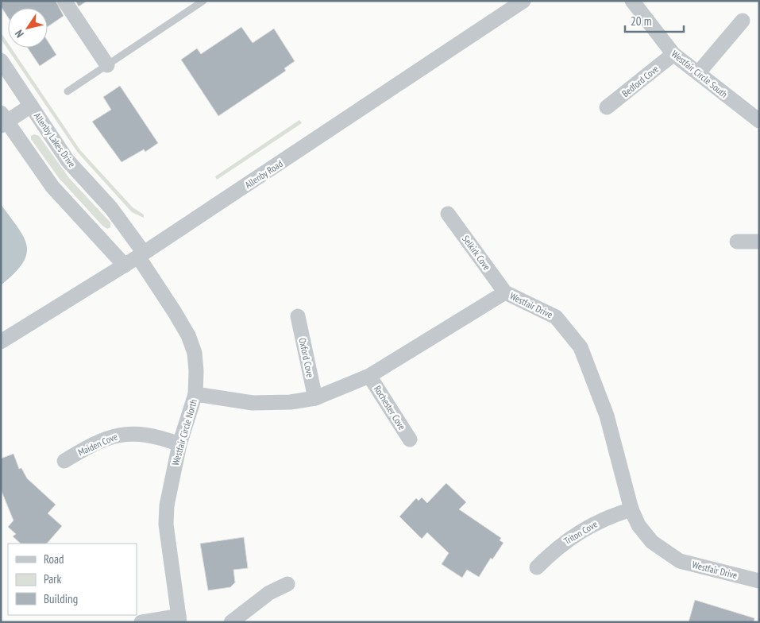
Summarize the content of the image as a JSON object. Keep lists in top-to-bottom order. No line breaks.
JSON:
{"streets":{"street":["Westfair Circle South","Bedford Cove","Allenby Lakes Drive","Allenby Road","Selkirk Cove","Westfair Drive","Oxford Cove","Rochester Cove","Westfair Circle North","Maiden Cove","Triton Cove"]},"crossings":[["Westfair Circle South","Bedford Cove"],["Allenby Lakes Drive","Allenby Road"],["Allenby Lakes Drive","Westfair Circle North"],["Allenby Road","Westfair Circle North"],["Selkirk Cove","Westfair Drive"],["Westfair Drive","Oxford Cove"],["Westfair Drive","Rochester Cove"],["Westfair Drive","Westfair Circle North"],["Westfair Drive","Triton Cove"],["Westfair Circle North","Maiden Cove"]],"legend":["Road","Park","Building"],"scale_bar":"20 m","north":"bottom left"}
